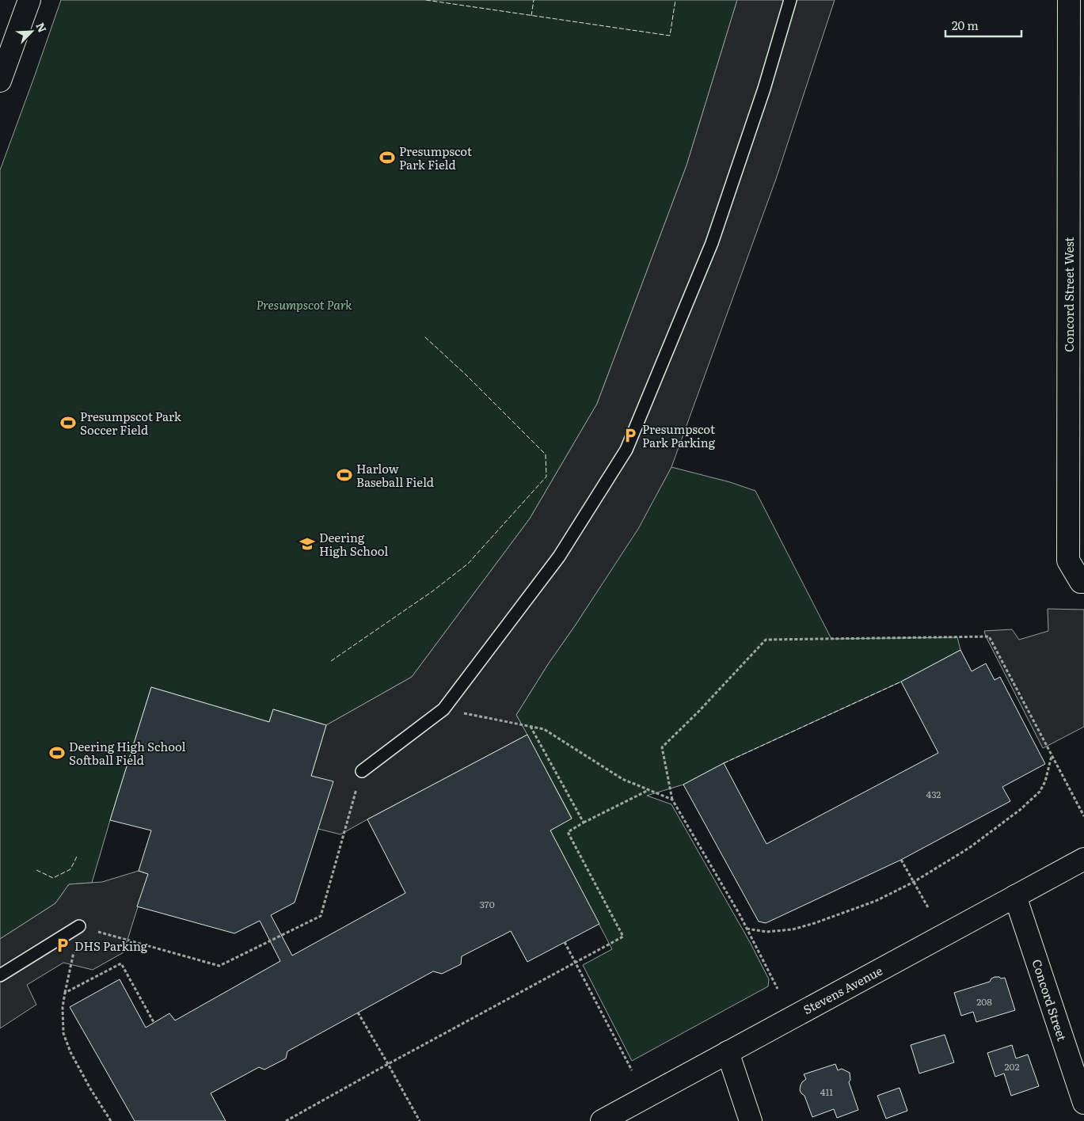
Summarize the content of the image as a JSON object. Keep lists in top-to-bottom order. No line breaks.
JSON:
{"streets":{"street":["Concord Street West","Stevens Avenue","Concord Street"]},"crossings":[["Stevens Avenue","Concord Street"]],"parks":["Presumpscot Park"],"places":{"sports":["Presumpscot Park Field","Presumpscot Park Soccer Field","Harlow Baseball Field","Deering High School Softball Field"],"parking":["Presumpscot Park Parking","DHS Parking"],"school or university":["Deering High School"]},"house_numbers":["432","370","208","202","411"],"scale_bar":"20 m","north":"top right"}
